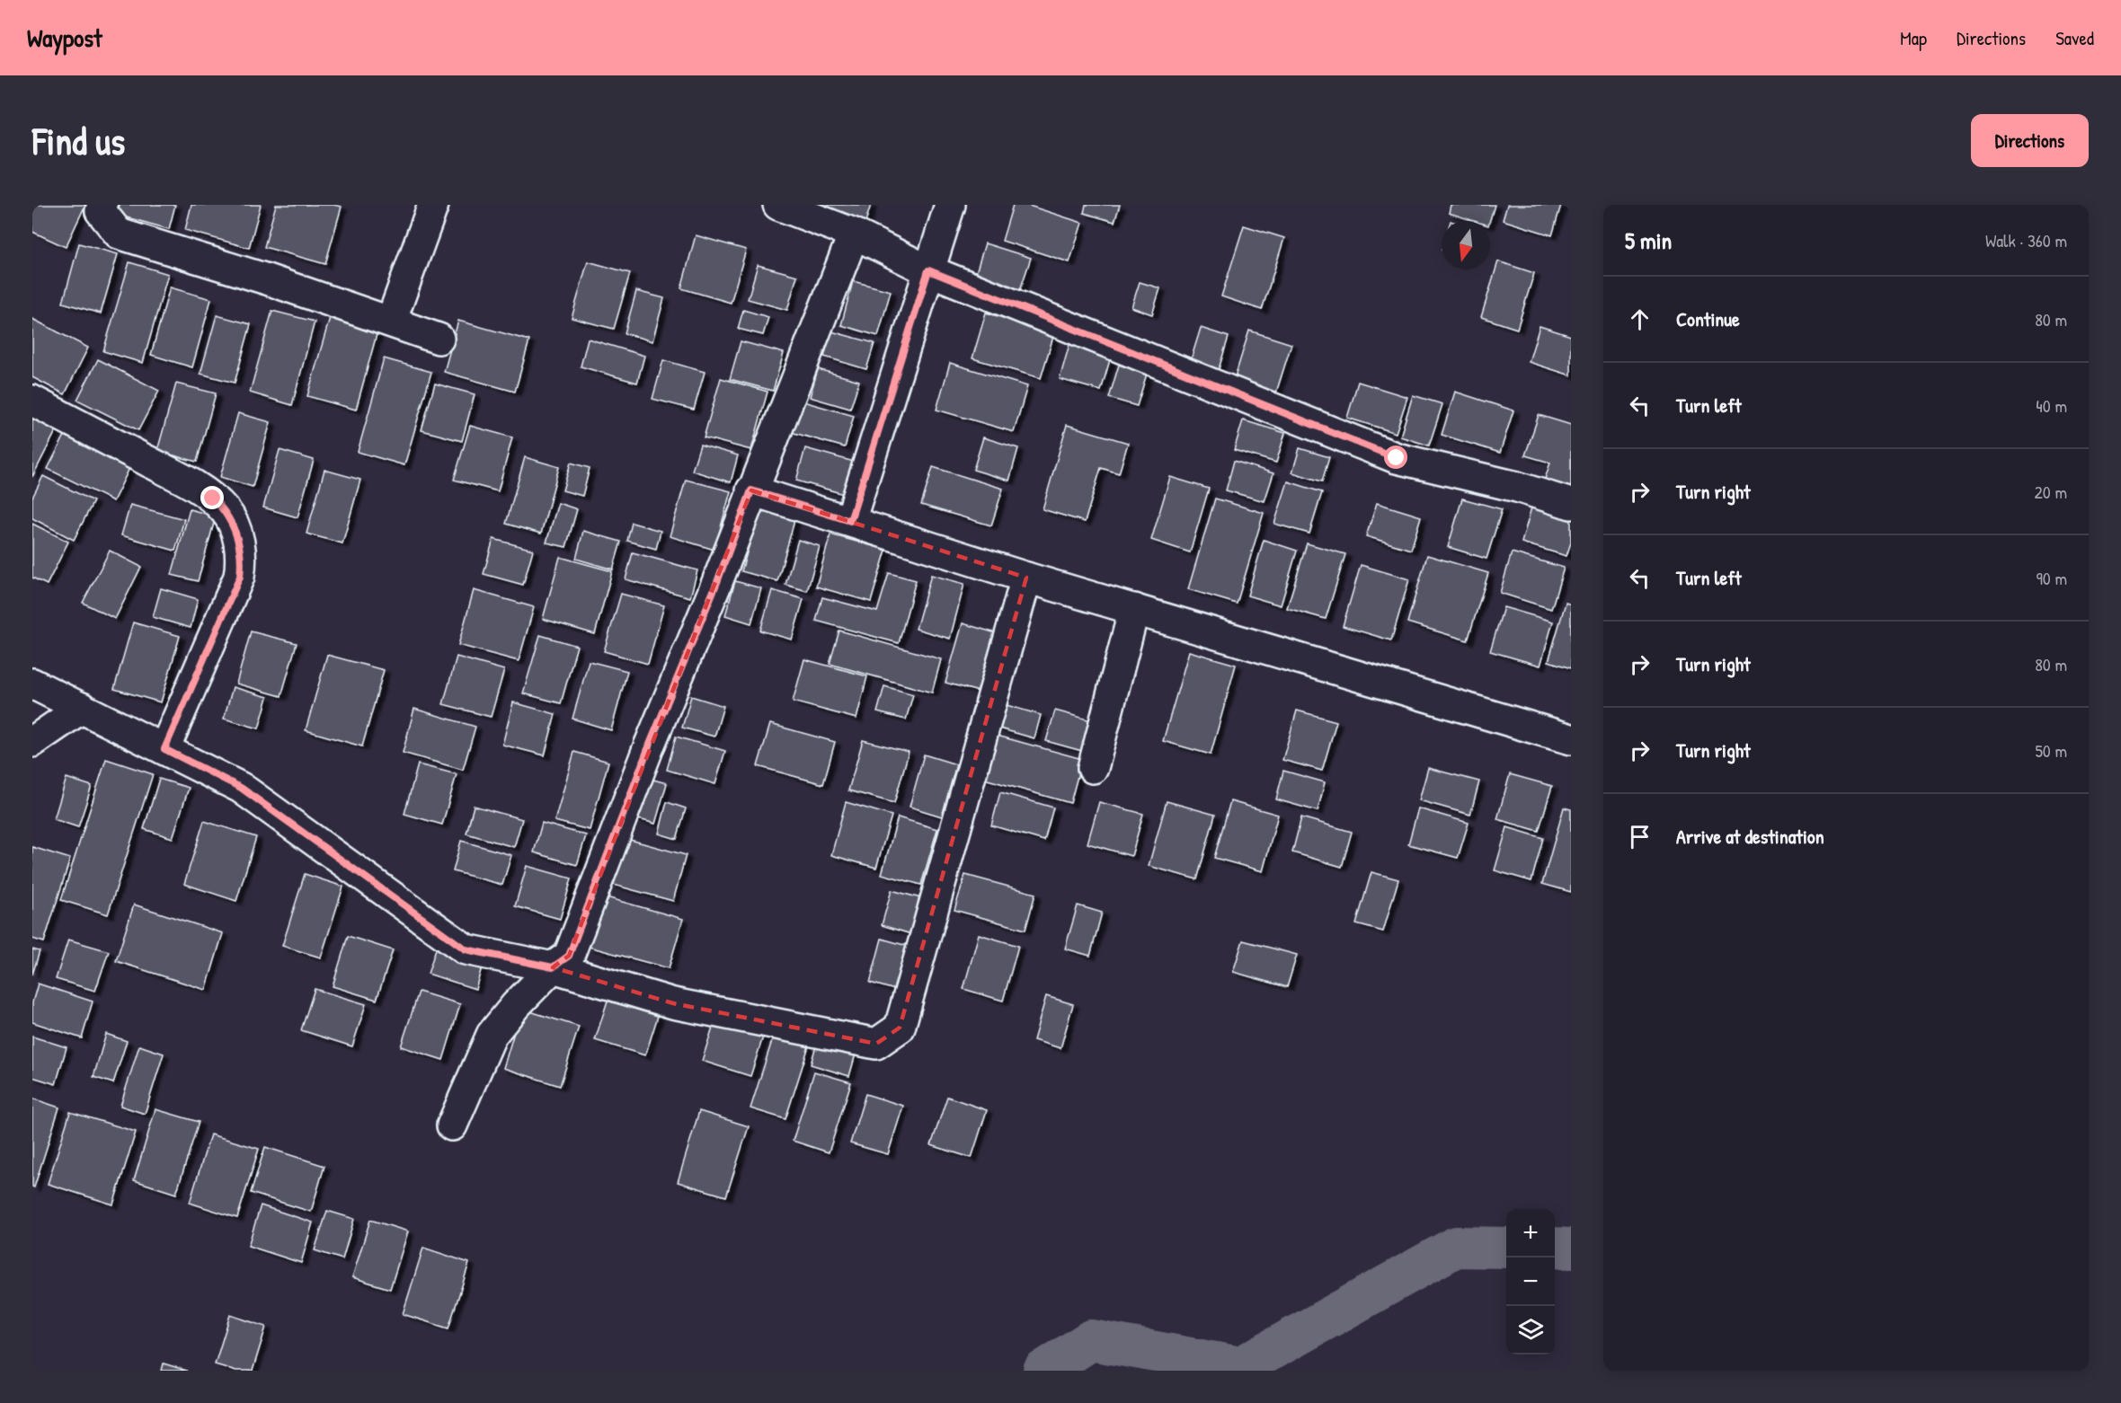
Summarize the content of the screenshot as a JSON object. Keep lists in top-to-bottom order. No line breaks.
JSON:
{"north":"bottom","page":{"header":"Waypost","nav":["Map","Directions","Saved"],"buttons":"Directions","title":"Find us","heading":["5 min","Walk · 360 m"],"list":[["Continue","80 m"],["Turn left","40 m"],["Turn right","20 m"],["Turn left","90 m"],["Turn right","80 m"],["Turn right","50 m"],"Arrive at destination"],"map_buttons":["+","−"]}}
